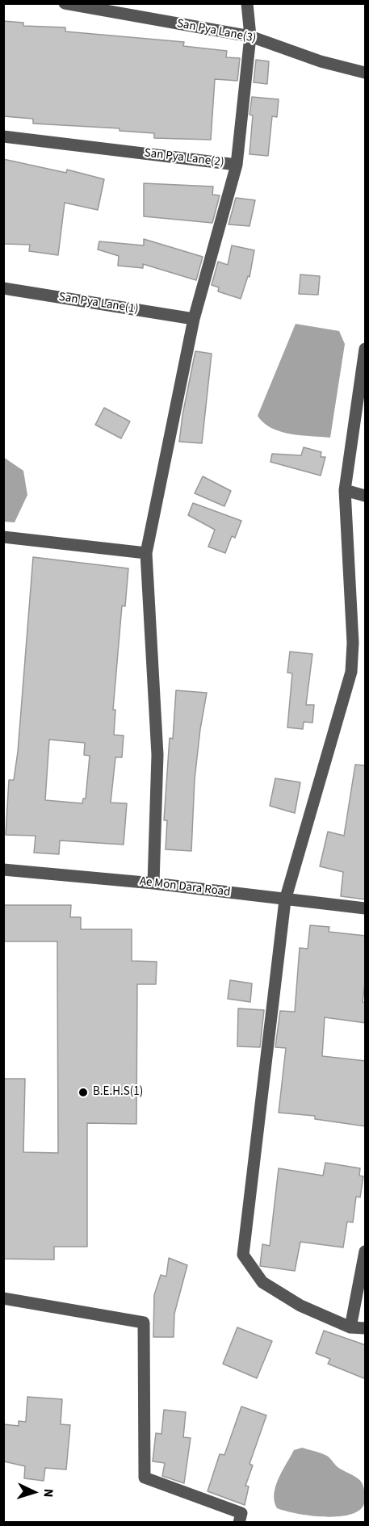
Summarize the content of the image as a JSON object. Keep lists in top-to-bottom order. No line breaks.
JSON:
{"streets":{"street":["San Pya Lane(3)","San Pya Lane(2)","San Pya Lane(1)","Ae Mon Dara Road"]},"crossings":[["San Pya Lane(3)","San Pya Lane(2)"]],"places":["B.E.H.S(1)"],"north":"right"}
